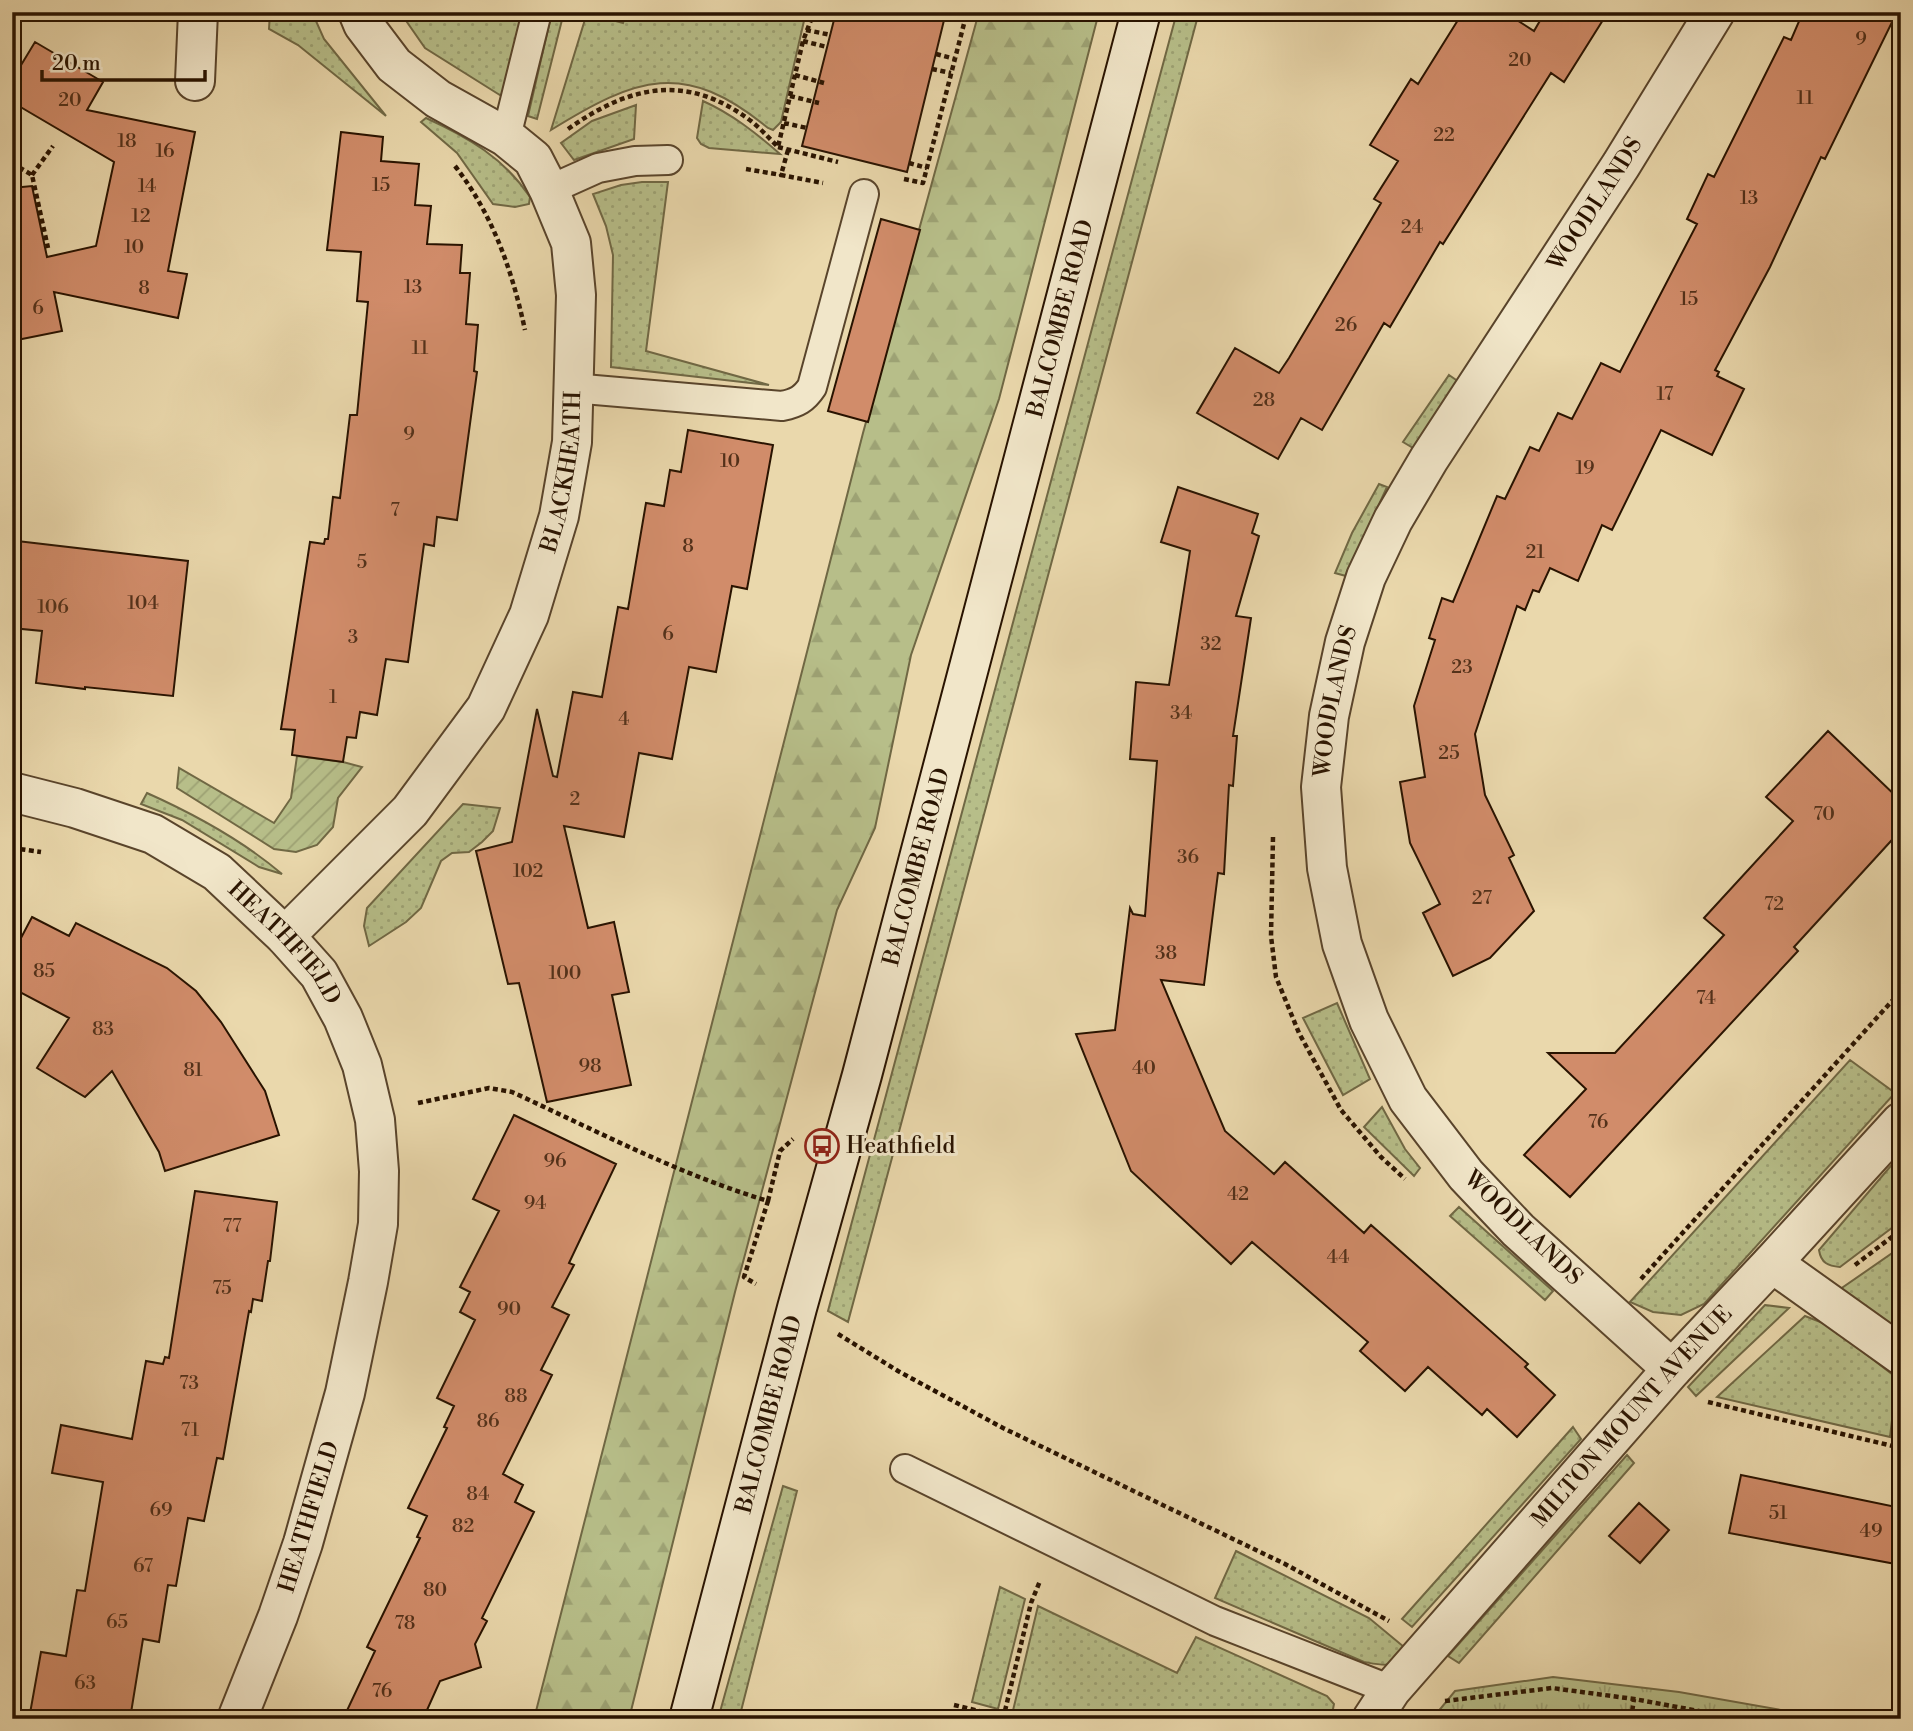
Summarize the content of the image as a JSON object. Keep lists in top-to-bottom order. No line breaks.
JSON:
{"streets":{"street":["WOODLANDS","BALCOMBE ROAD","BLACKHEATH","HEATHFIELD","MILTON MOUNT AVENUE"]},"crossings":[["WOODLANDS","MILTON MOUNT AVENUE"],["BLACKHEATH","HEATHFIELD"]],"places":{"bus stop":["Heathfield"]},"house_numbers":["9","20","11","20","22","18","16","15","14","13","12","24","10","13","8","15","6","26","11","17","28","9","10","19","7","8","21","5","104","106","6","3","32","23","1","34","4","25","2","70","36","102","27","72","38","85","100","74","83","98","40","81","76","96","42","94","77","44","75","90","73","88","86","71","84","69","51","82","49","67","80","65","78","63","76"],"scale_bar":"20 m"}
